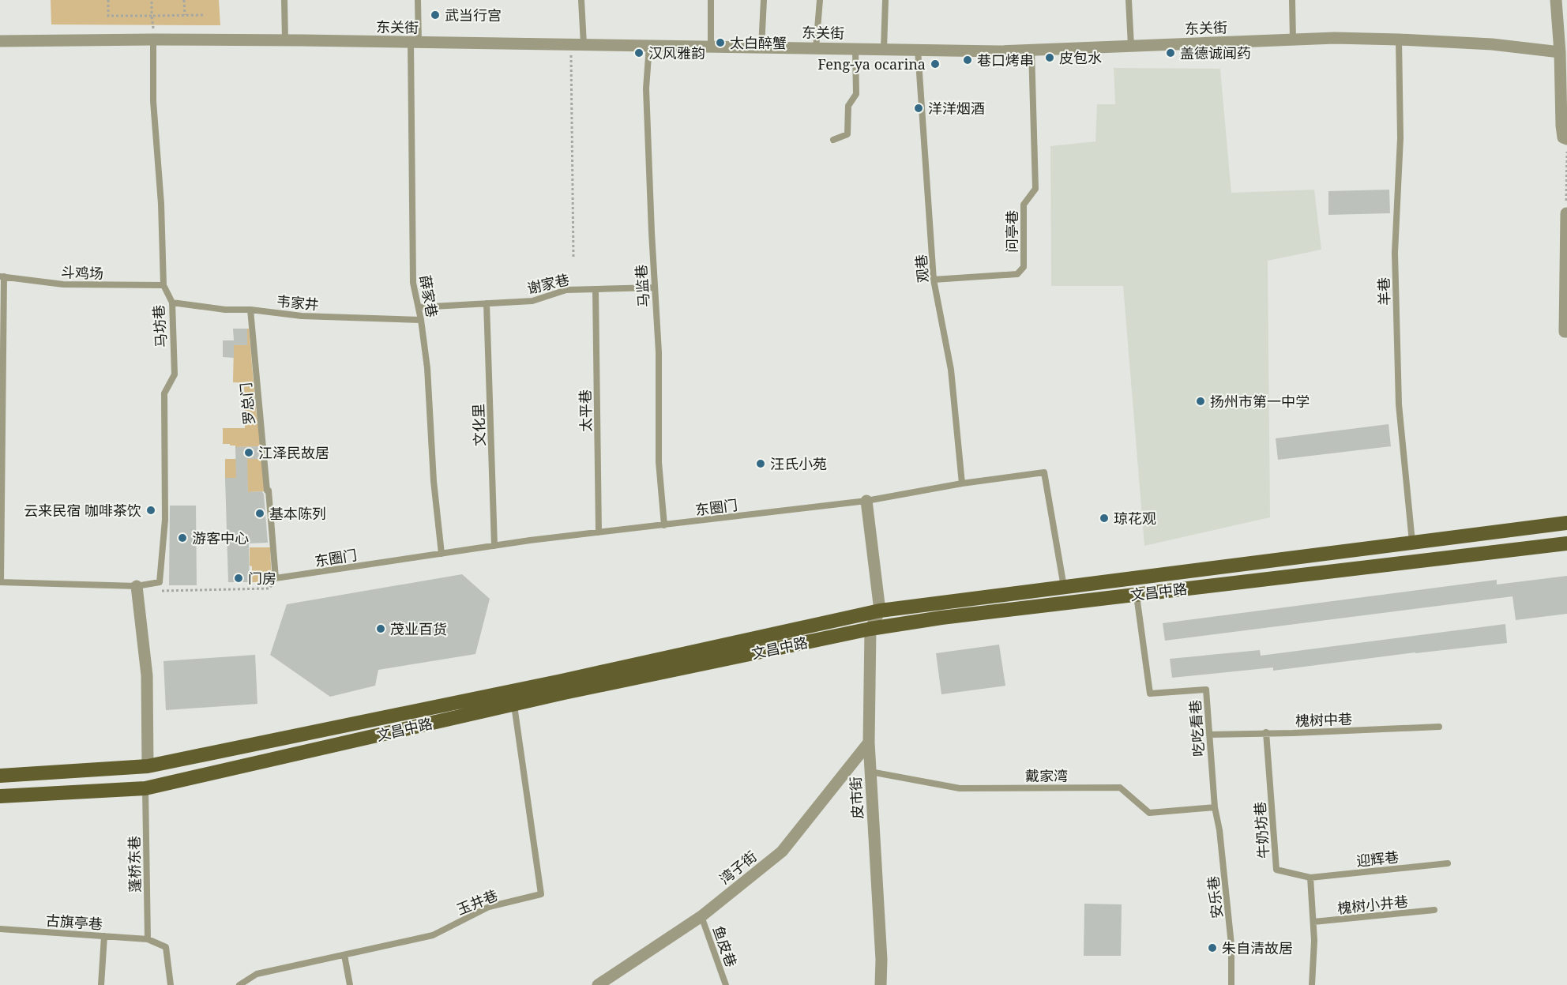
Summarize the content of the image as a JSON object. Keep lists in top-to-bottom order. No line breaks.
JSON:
{"streets":{"main road":["文昌中路"],"street":["东关街","皮市街","湾子街"],"lane":["问亭巷","观巷","斗鸡场","谢家巷","马监巷","羊巷","薛家巷","韦家井","马坊巷","罗总门","太平巷","文化里","东圈门","槐树中巷","吃吃看巷","戴家湾","牛奶坊巷","迎辉巷","蓬桥东巷","安乐巷","玉井巷","槐树小井巷","古旗亭巷","鱼皮巷"]},"crossings":[["东关街","问亭巷"],["东关街","观巷"],["东关街","马监巷"],["东关街","羊巷"],["东关街","薛家巷"],["东关街","马坊巷"],["问亭巷","观巷"],["观巷","东圈门"],["斗鸡场","马坊巷"],["谢家巷","马监巷"],["谢家巷","薛家巷"],["谢家巷","太平巷"],["谢家巷","文化里"],["马监巷","东圈门"],["羊巷","文昌中路"],["薛家巷","韦家井"],["薛家巷","东圈门"],["韦家井","马坊巷"],["韦家井","罗总门"],["罗总门","东圈门"],["太平巷","东圈门"],["文化里","东圈门"],["东圈门","文昌中路"],["文昌中路","吃吃看巷"],["文昌中路","皮市街"],["文昌中路","蓬桥东巷"],["文昌中路","玉井巷"],["槐树中巷","吃吃看巷"],["槐树中巷","牛奶坊巷"],["吃吃看巷","戴家湾"],["吃吃看巷","安乐巷"],["戴家湾","皮市街"],["戴家湾","安乐巷"],["皮市街","湾子街"],["牛奶坊巷","迎辉巷"],["蓬桥东巷","古旗亭巷"],["湾子街","鱼皮巷"]],"places":["武当行宫","太白醉蟹","汉风雅韵","盖德诚闻药","皮包水","巷口烤串","Feng-ya ocarina","洋洋烟酒","扬州市第一中学","江泽民故居","汪氏小苑","云来民宿 咖啡茶饮","基本陈列","琼花观","游客中心","门房","茂业百货","朱自清故居"]}
